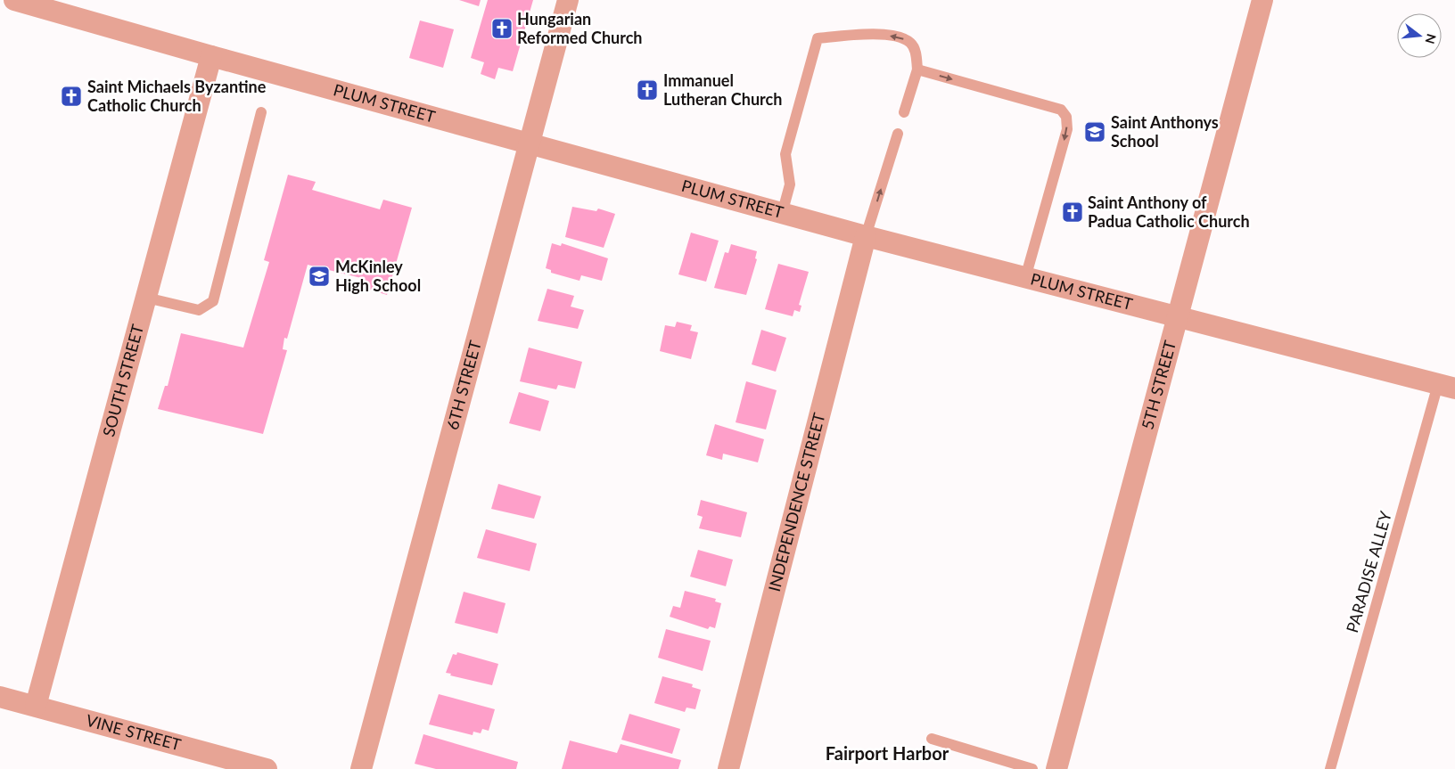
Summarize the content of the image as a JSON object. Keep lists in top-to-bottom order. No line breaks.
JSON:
{"streets":{"street":["PLUM STREET","SOUTH STREET","5TH STREET","6TH STREET","INDEPENDENCE STREET","VINE STREET"],"lane":["PARADISE ALLEY"]},"crossings":[["PLUM STREET","SOUTH STREET"],["PLUM STREET","5TH STREET"],["PLUM STREET","6TH STREET"],["PLUM STREET","INDEPENDENCE STREET"],["PLUM STREET","PARADISE ALLEY"],["SOUTH STREET","VINE STREET"]],"districts":["Fairport Harbor"],"places":{"church":["Hungarian Reformed Church","Immanuel Lutheran Church","Saint Michaels Byzantine Catholic Church","Saint Anthony of Padua Catholic Church"],"school or university":["Saint Anthonys School","McKinley High School"]},"north":"right"}
